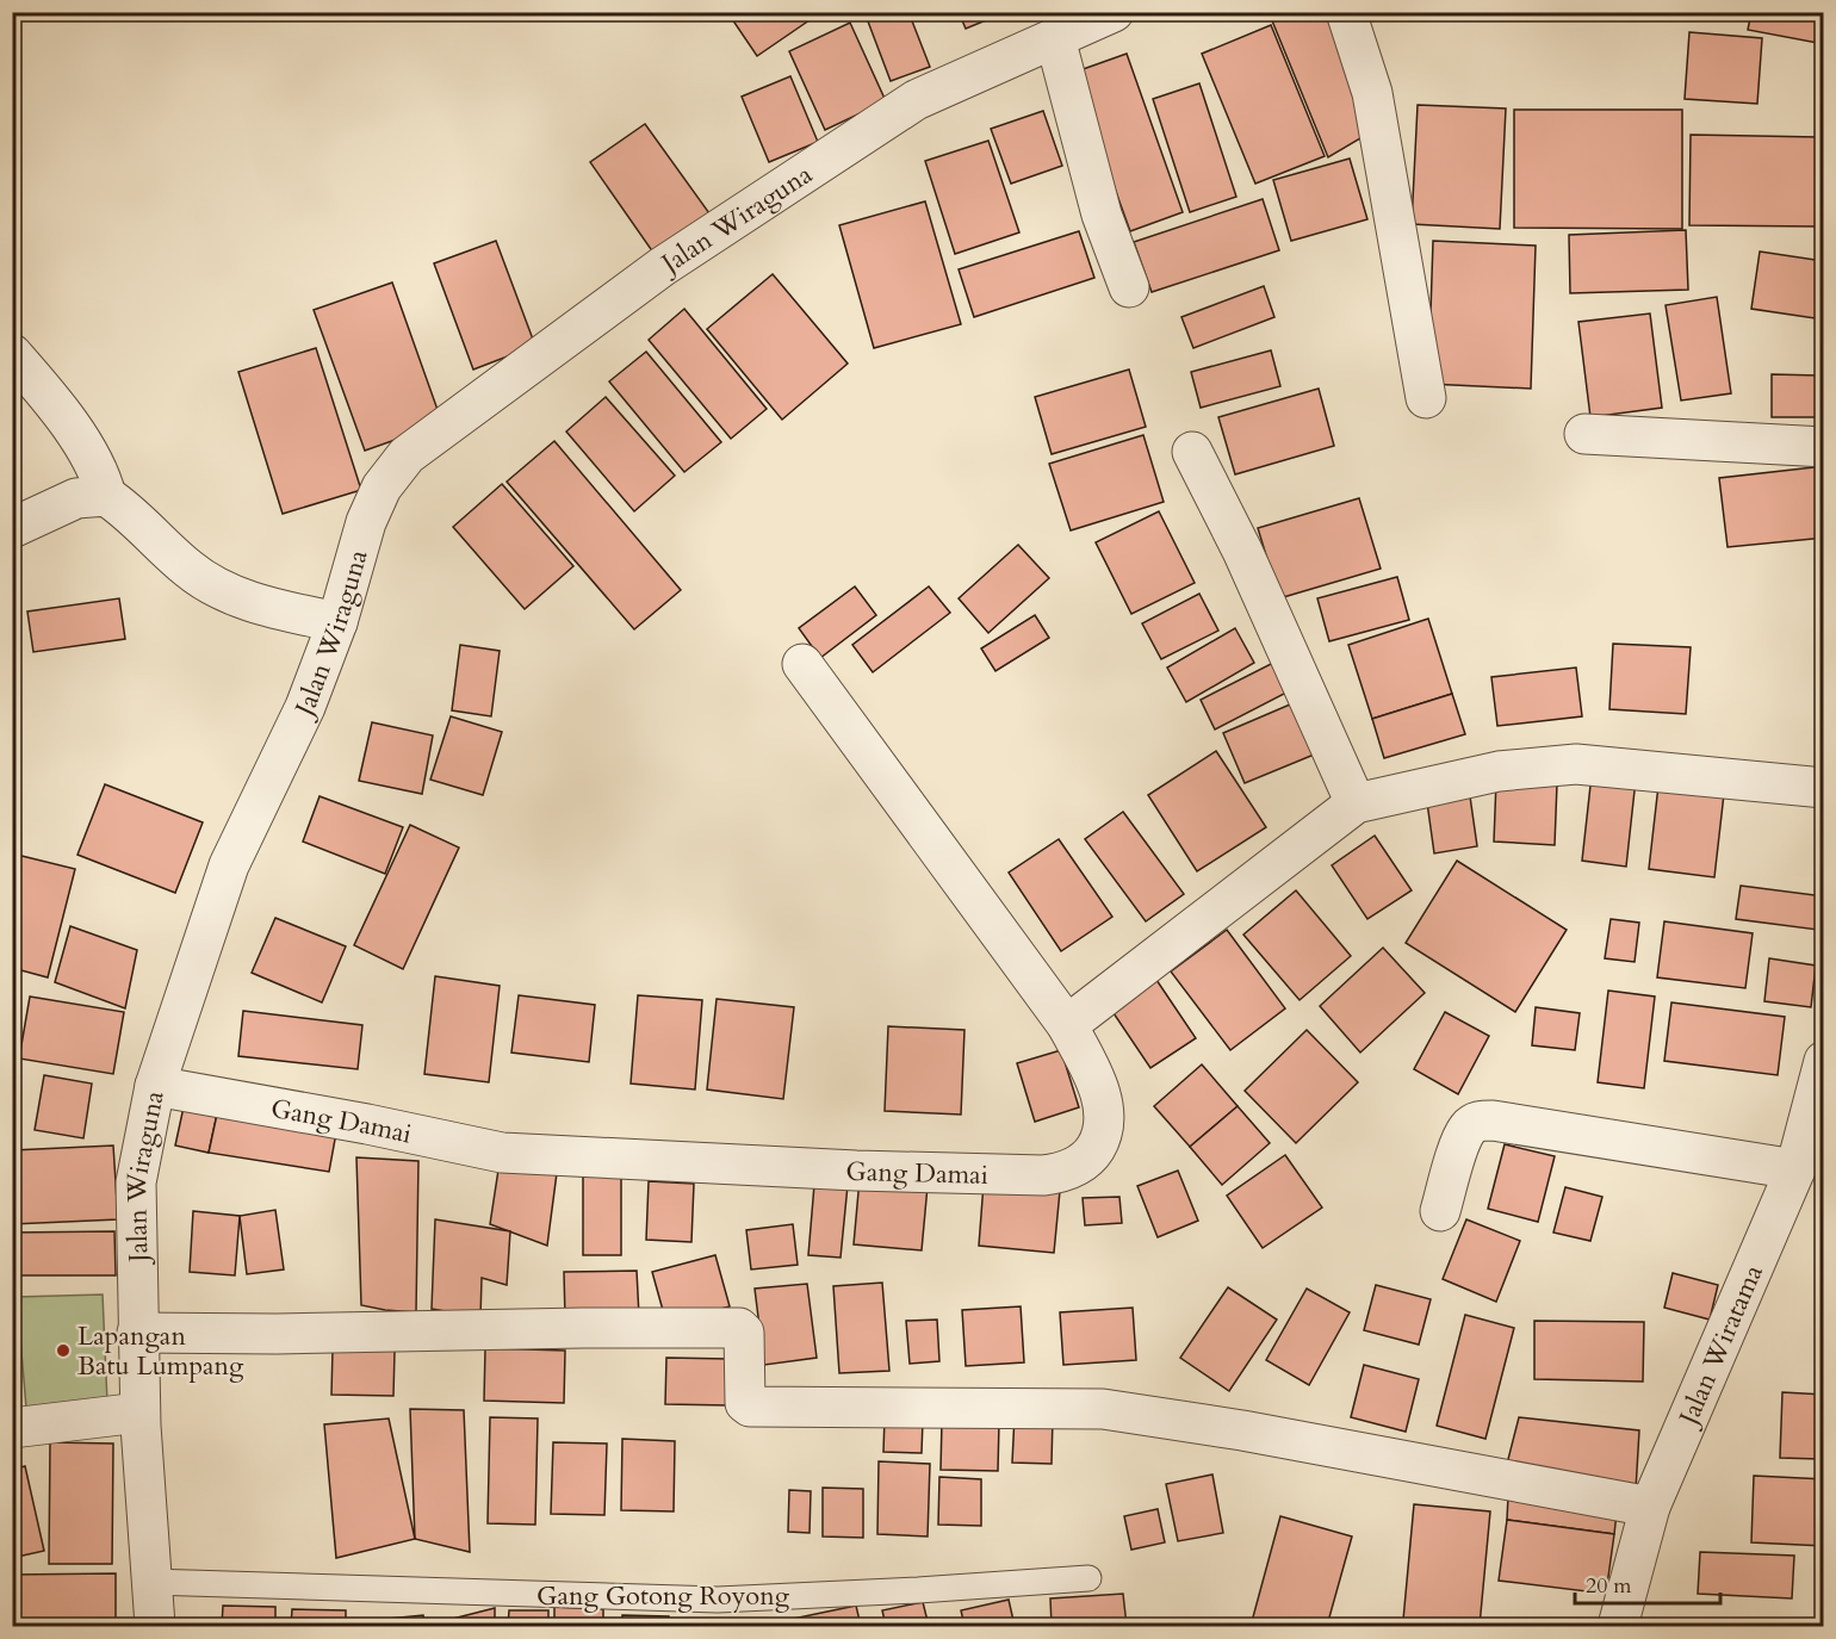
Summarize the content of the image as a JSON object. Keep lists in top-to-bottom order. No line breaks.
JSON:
{"streets":{"street":["Jalan Wiraguna","Gang Damai","Jalan Wiratama"],"lane":["Gang Gotong Royong"]},"crossings":[["Jalan Wiraguna","Gang Damai"],["Jalan Wiraguna","Gang Gotong Royong"]],"places":["Lapangan Batu Lumpang"],"scale_bar":"20 m"}
